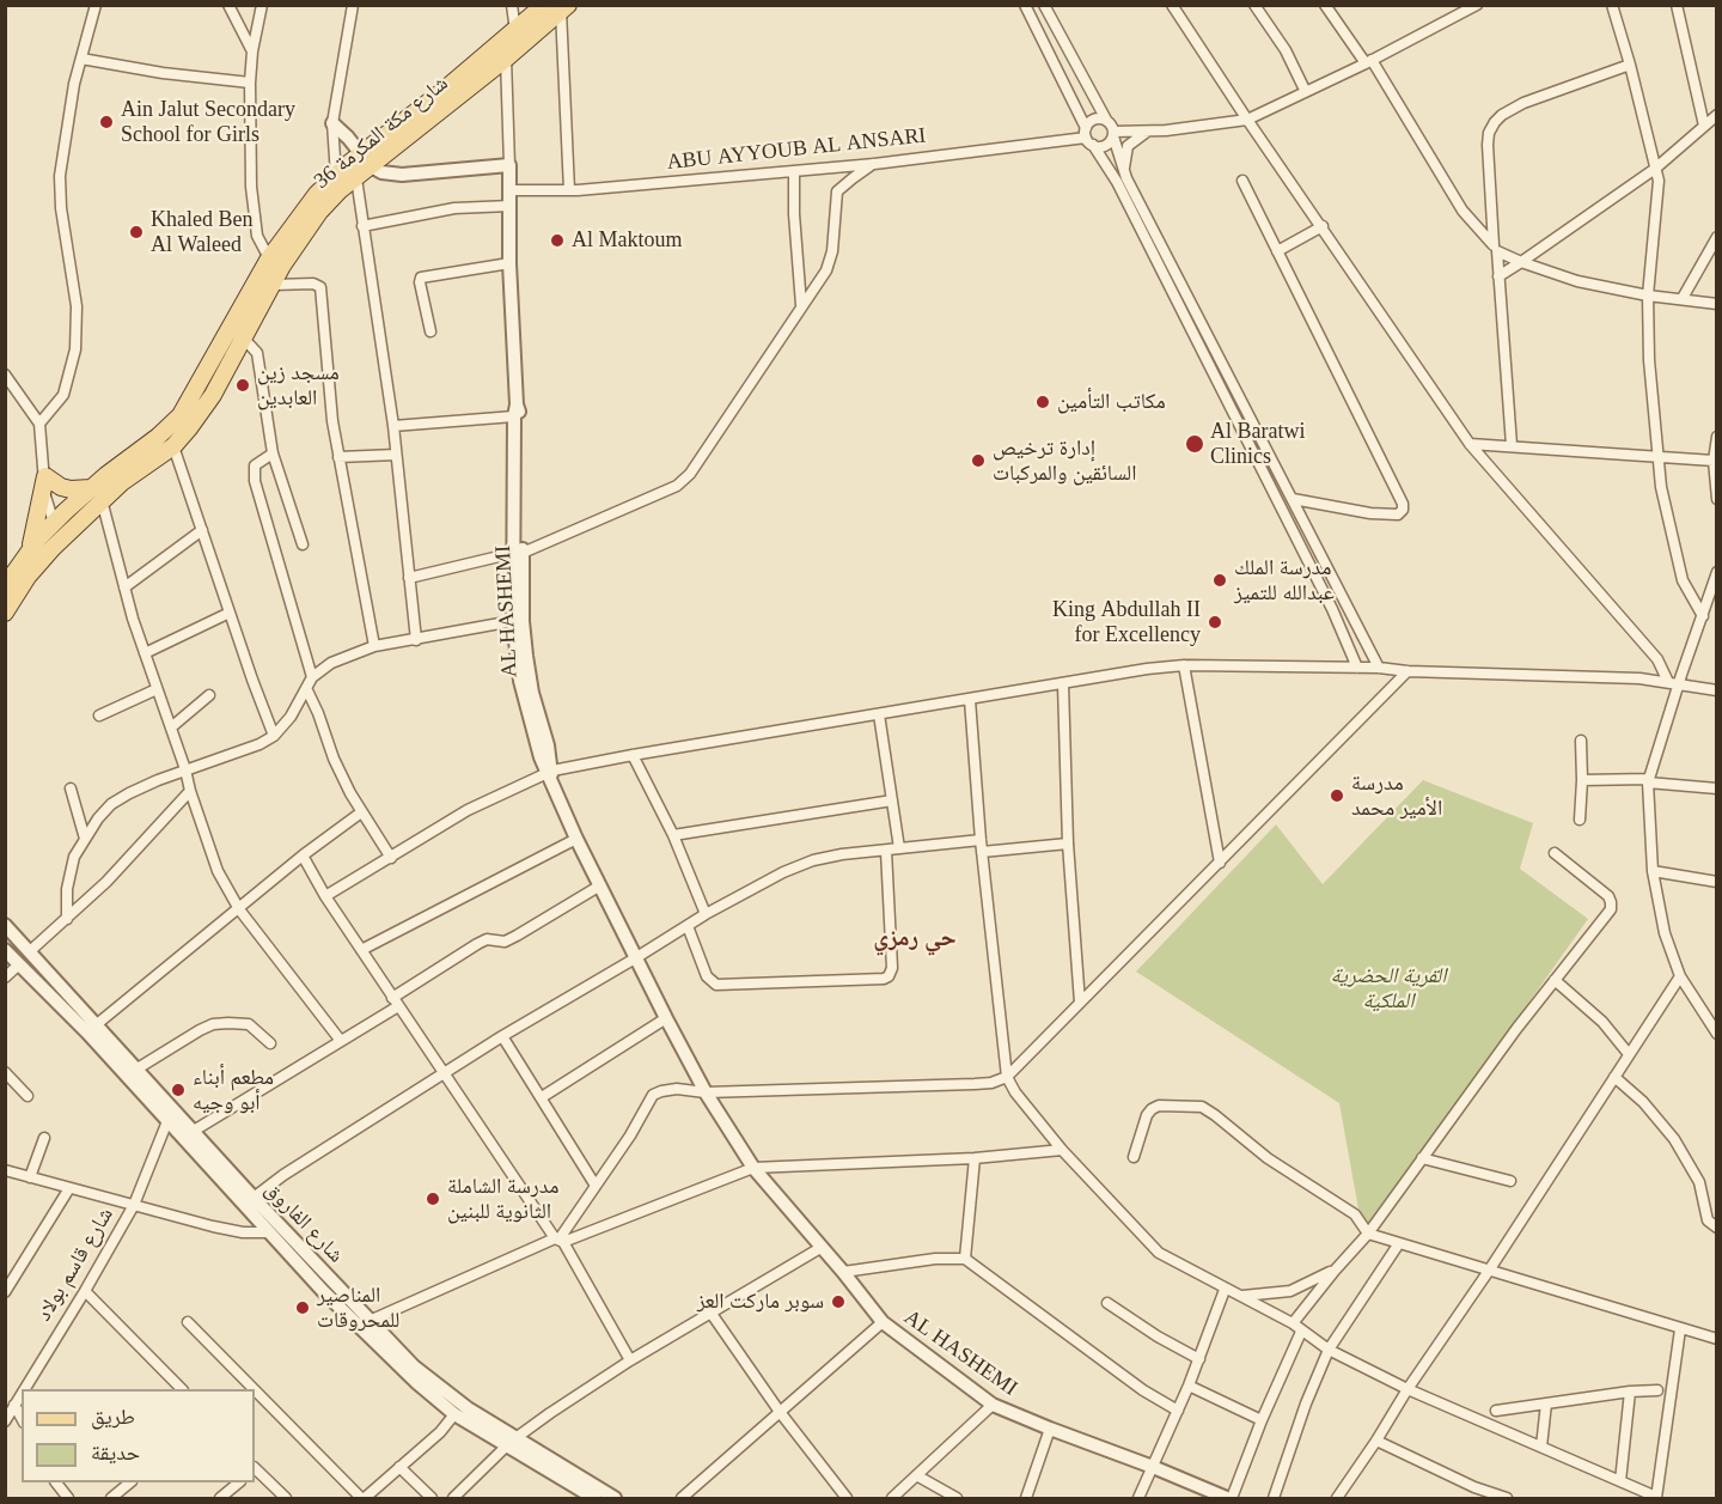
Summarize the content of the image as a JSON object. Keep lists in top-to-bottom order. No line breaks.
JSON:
{"streets":{"main road":["شارع مكة المكرمة 36"],"street":["ABU AYYOUB AL ANSARI","AL HASHEMI","شارع الفاروق","شارع قاسم بولاد"]},"crossings":[["ABU AYYOUB AL ANSARI","AL HASHEMI"],["شارع الفاروق","شارع قاسم بولاد"]],"districts":["حي رمزي"],"parks":["القرية الحضرية الملكية"],"places":["Ain Jalut Secondary School for Girls","Khaled Ben Al Waleed","Al Maktoum","مسجد زين العابدين","مكاتب التأمين","Al Baratwi Clinics","إدارة ترخيص السائقين والمركبات","مدرسة الملك عبدالله للتميز","King Abdullah II for Excellency","مدرسة الأمير محمد","مطعم أبناء أبو وجيه","مدرسة الشاملة الثانوية للبنين","سوبر ماركت العز","المناصير للمحروقات"],"legend":["طريق","حديقة"]}
